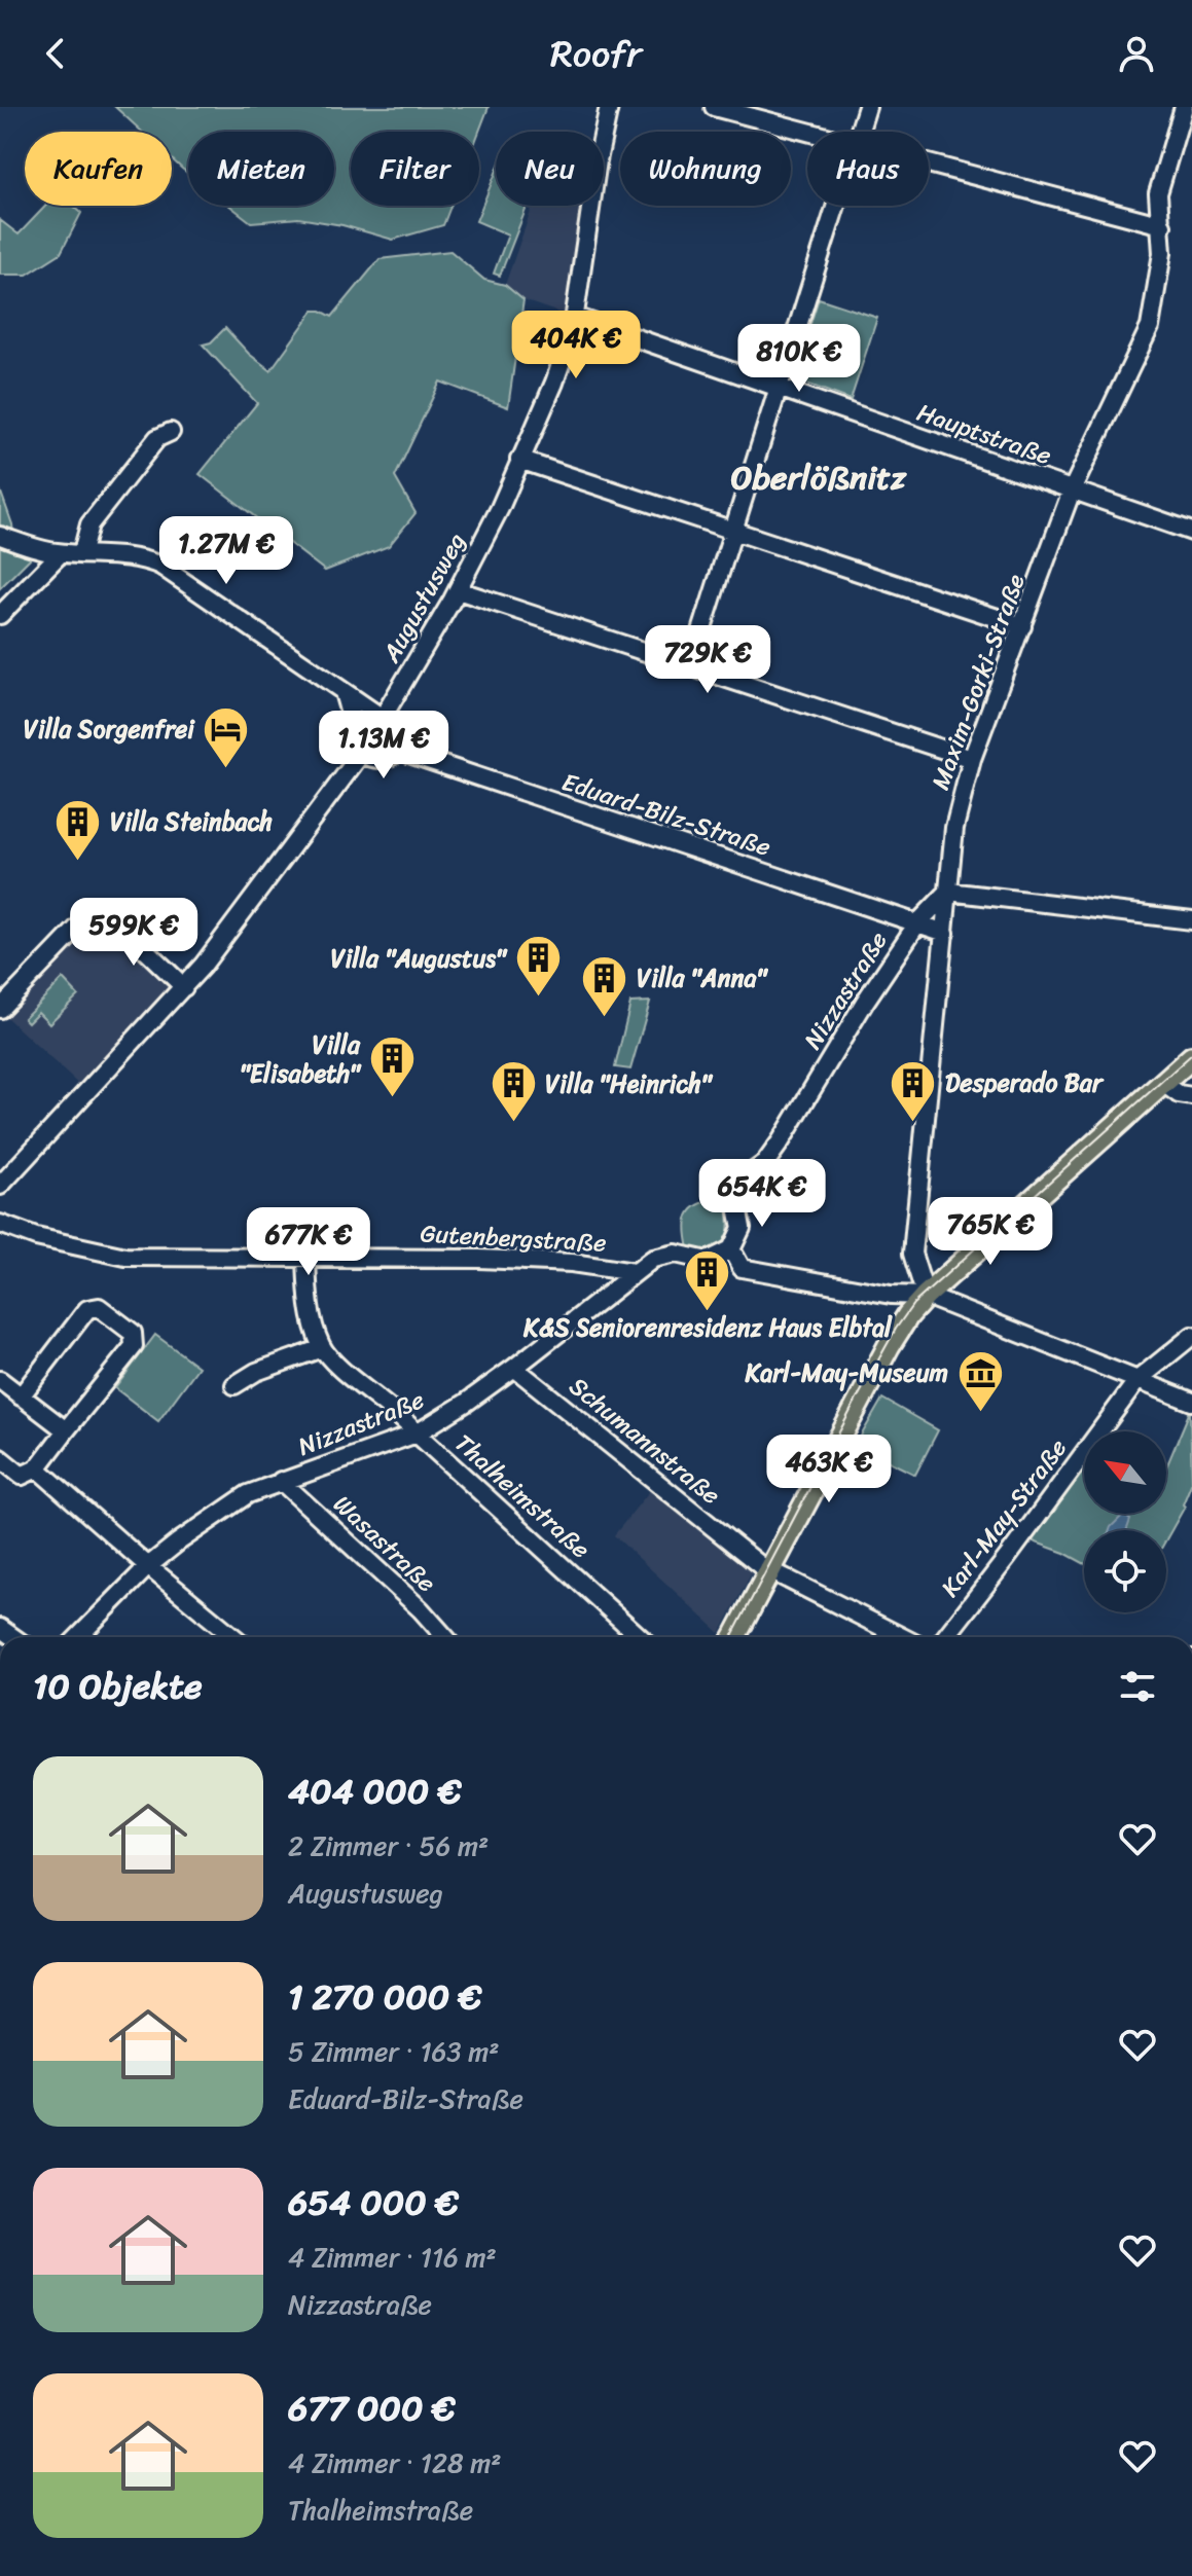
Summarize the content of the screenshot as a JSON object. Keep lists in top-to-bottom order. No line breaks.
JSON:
{"streets":{"street":["Hauptstraße","Augustusweg","Maxim-Gorki-Straße","Eduard-Bilz-Straße","Nizzastraße","Gutenbergstraße","Schumannstraße","Thalheimstraße","Karl-May-Straße","Wasastraße"]},"crossings":[["Hauptstraße","Augustusweg"],["Hauptstraße","Maxim-Gorki-Straße"],["Maxim-Gorki-Straße","Eduard-Bilz-Straße"],["Maxim-Gorki-Straße","Nizzastraße"],["Eduard-Bilz-Straße","Nizzastraße"],["Nizzastraße","Gutenbergstraße"],["Nizzastraße","Schumannstraße"],["Nizzastraße","Thalheimstraße"],["Nizzastraße","Wasastraße"],["Gutenbergstraße","Thalheimstraße"]],"districts":["Oberlößnitz"],"places":{"hotel":["Villa Sorgenfrei"],"building":["Villa Steinbach","Villa \"Augustus\"","Villa \"Anna\"","Villa \"Elisabeth\"","Desperado Bar","Villa \"Heinrich\"","K&S Seniorenresidenz Haus Elbtal"],"museum":["Karl-May-Museum"]},"north":"top left","page":{"header":"Roofr","chip":["Kaufen","Mieten","Filter","Neu","Wohnung","Haus"],"price":["404K €","810K €","1.27M €","729K €","1.13M €","599K €","654K €","765K €","677K €","463K €"],"heading":"10 Objekte","list":[{"name":"404 000 €","note":"2 Zimmer · 56 m² · Augustusweg"},{"name":"1 270 000 €","note":"5 Zimmer · 163 m² · Eduard-Bilz-Straße"},{"name":"654 000 €","note":"4 Zimmer · 116 m² · Nizzastraße"},{"name":"677 000 €","note":"4 Zimmer · 128 m² · Thalheimstraße"}]}}
